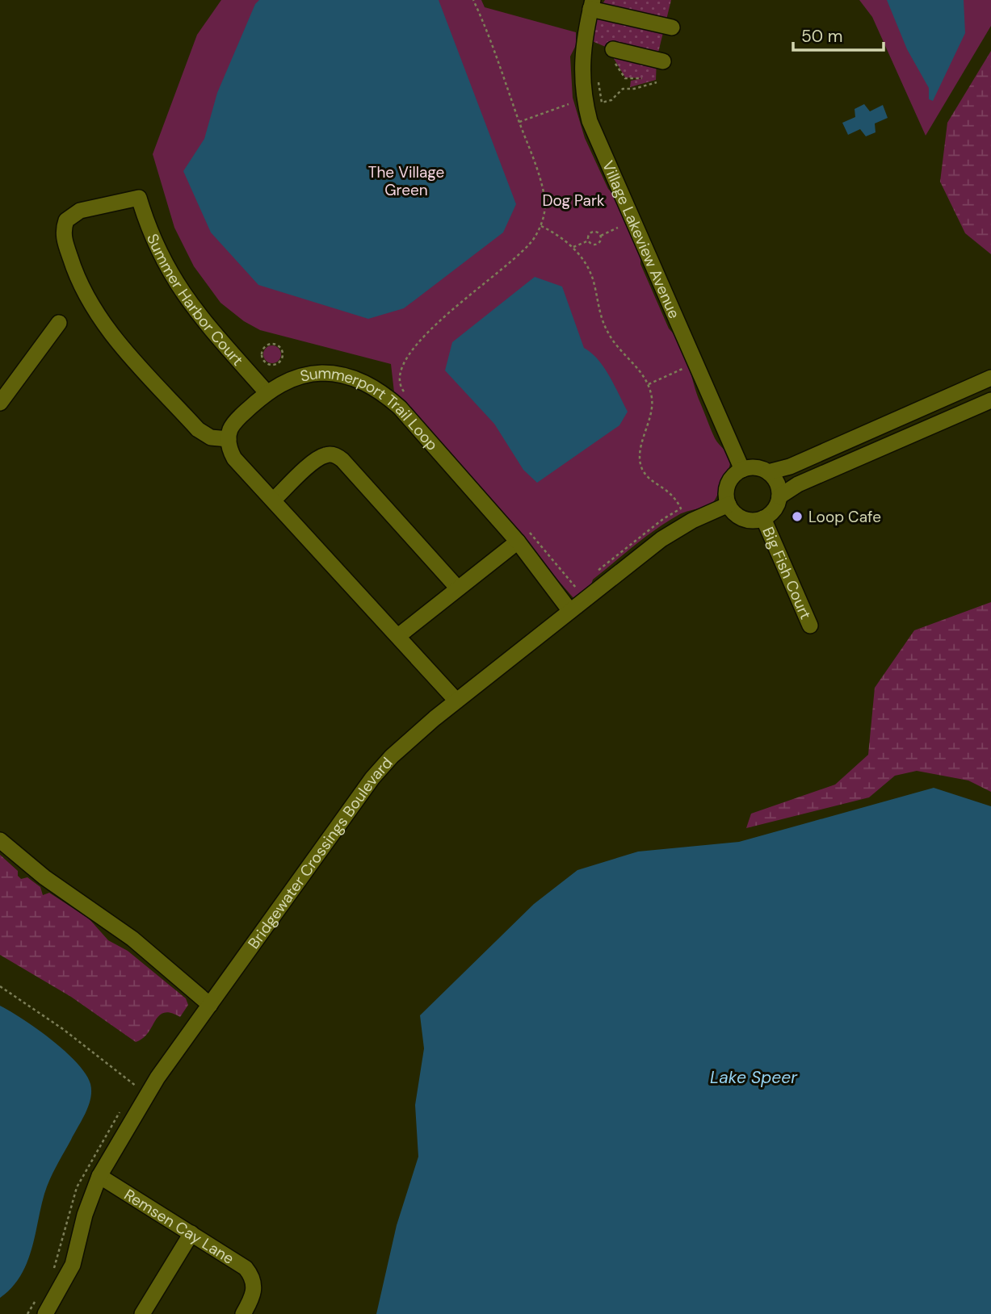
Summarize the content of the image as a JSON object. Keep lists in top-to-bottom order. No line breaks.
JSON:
{"streets":{"street":["Village Lakeview Avenue","Summer Harbor Court","Summerport Trail Loop","Big Fish Court","Bridgewater Crossings Boulevard","Remsen Cay Lane"]},"crossings":[["Village Lakeview Avenue","Big Fish Court"],["Village Lakeview Avenue","Bridgewater Crossings Boulevard"],["Summer Harbor Court","Summerport Trail Loop"],["Summerport Trail Loop","Bridgewater Crossings Boulevard"],["Big Fish Court","Bridgewater Crossings Boulevard"],["Bridgewater Crossings Boulevard","Remsen Cay Lane"]],"water":["Lake Speer"],"parks":["The Village Green","Dog Park"],"places":["Loop Cafe"],"scale_bar":"50 m"}
